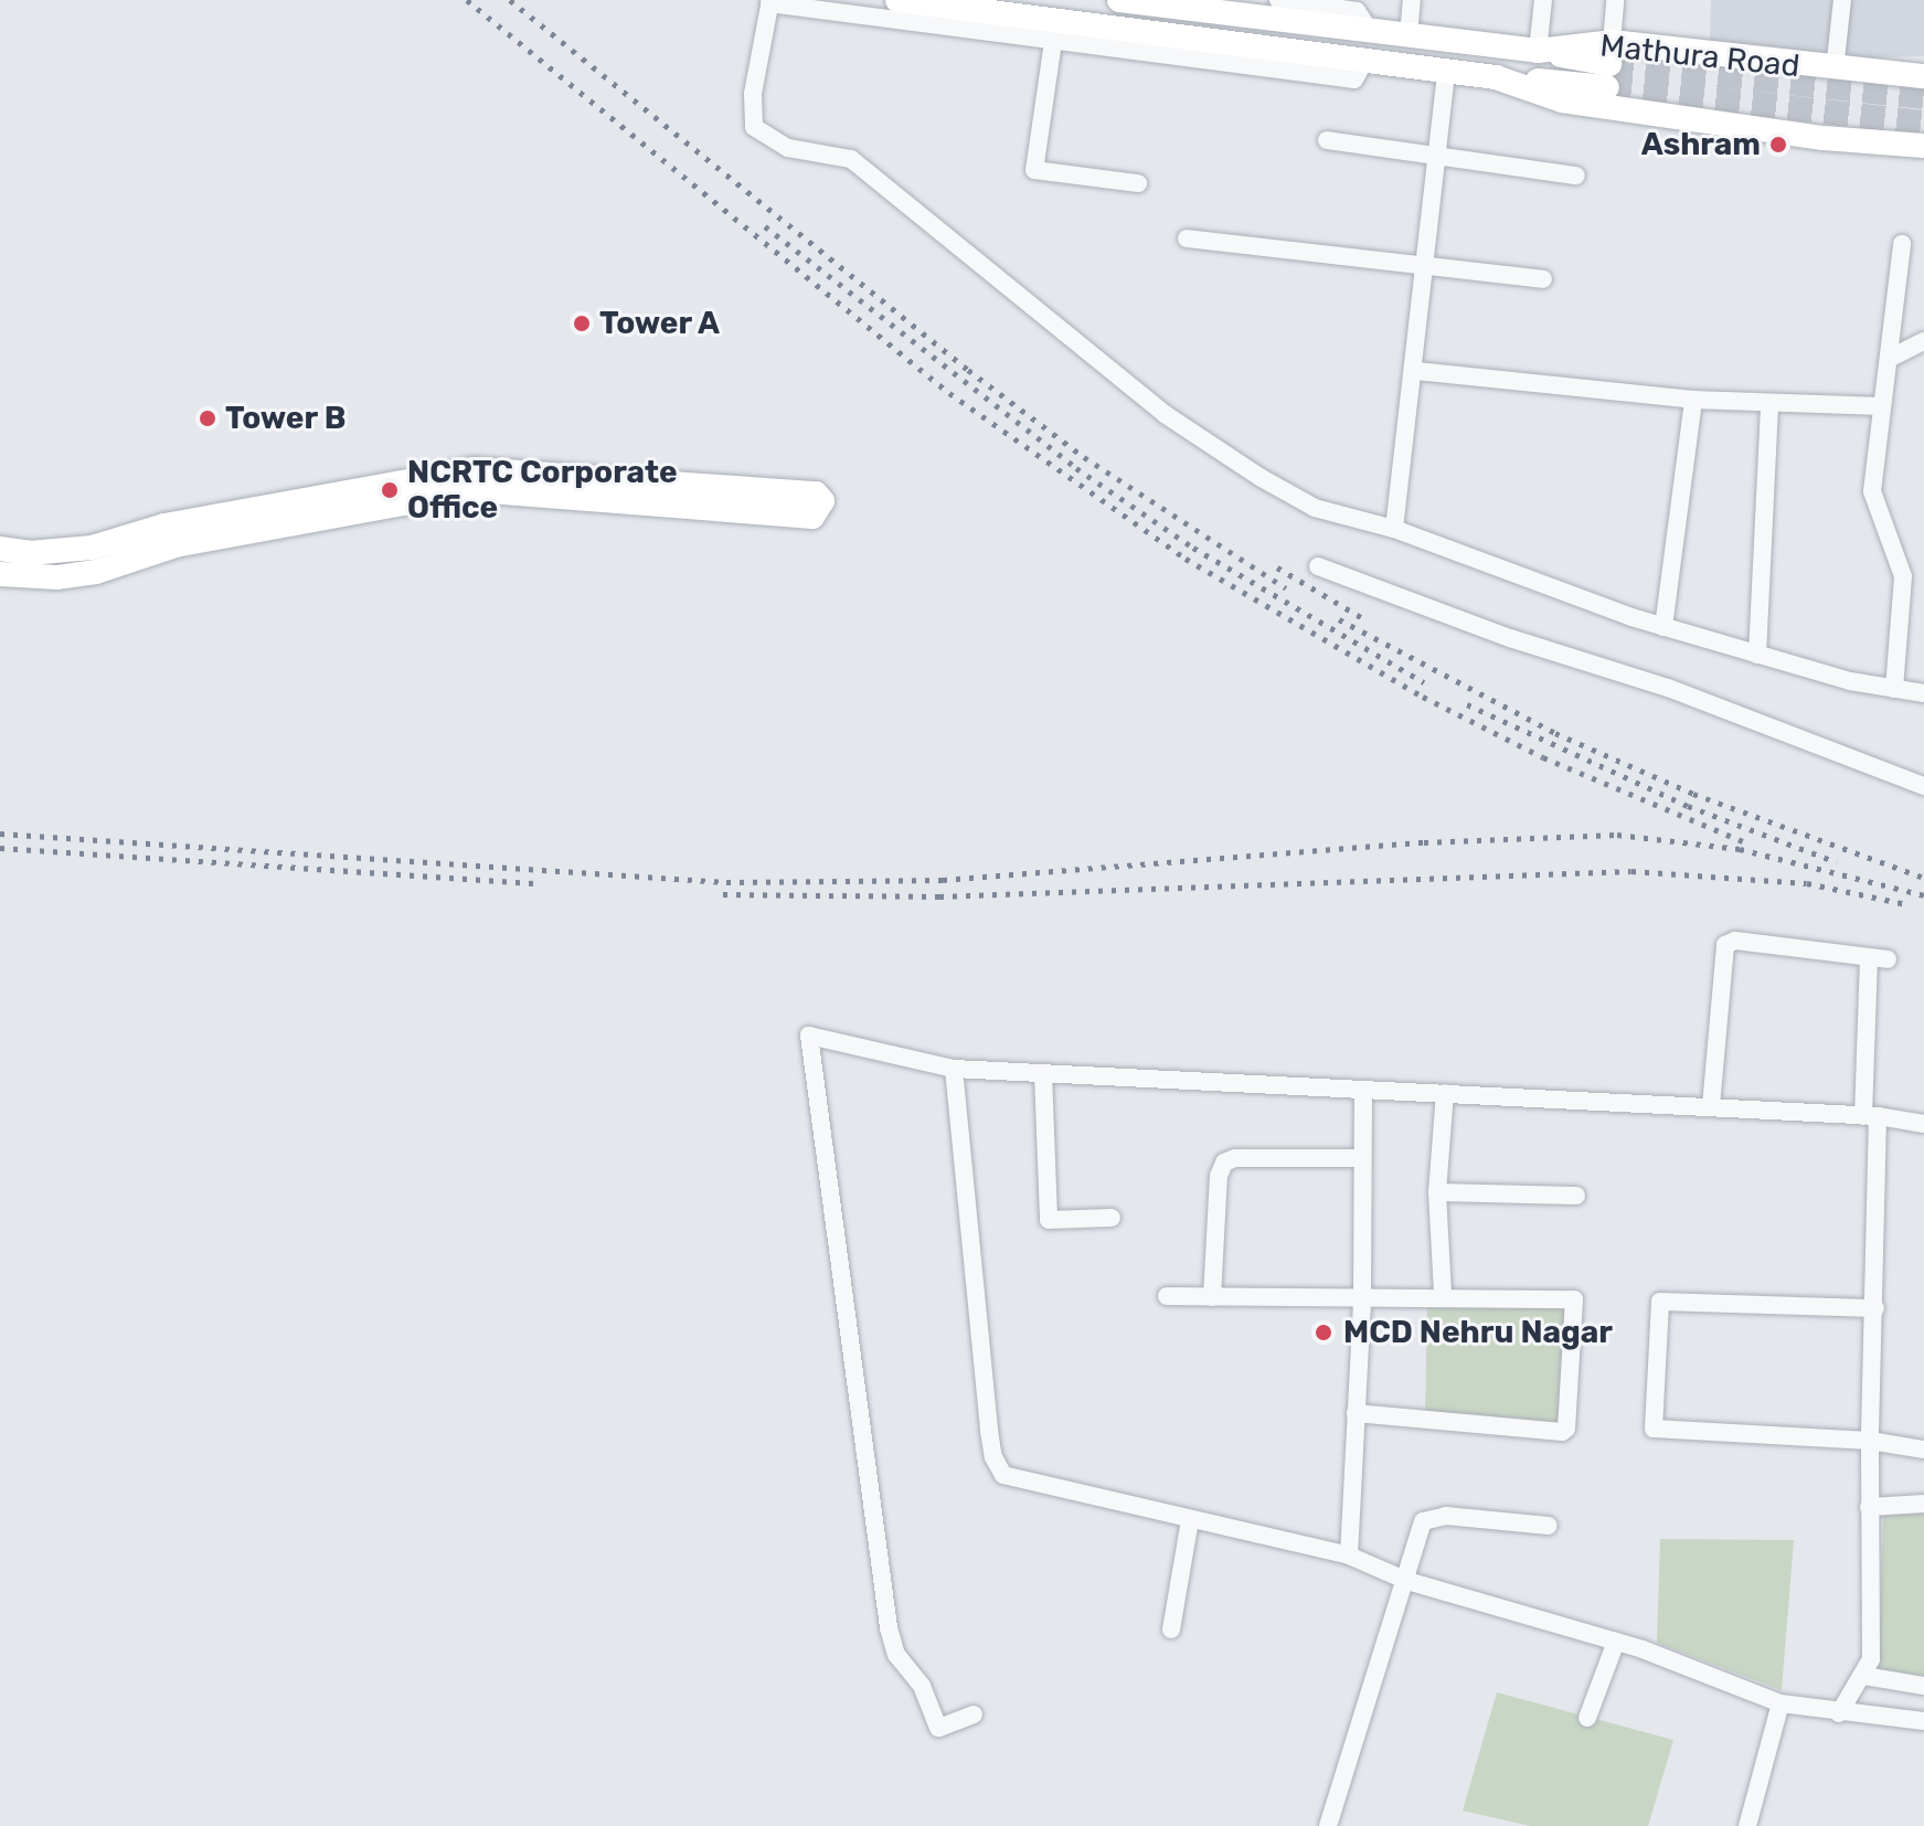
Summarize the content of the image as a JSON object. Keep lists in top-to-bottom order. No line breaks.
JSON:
{"streets":{"main road":["Mathura Road"]},"places":["Ashram","Tower A","Tower B","NCRTC Corporate Office","MCD Nehru Nagar"]}
